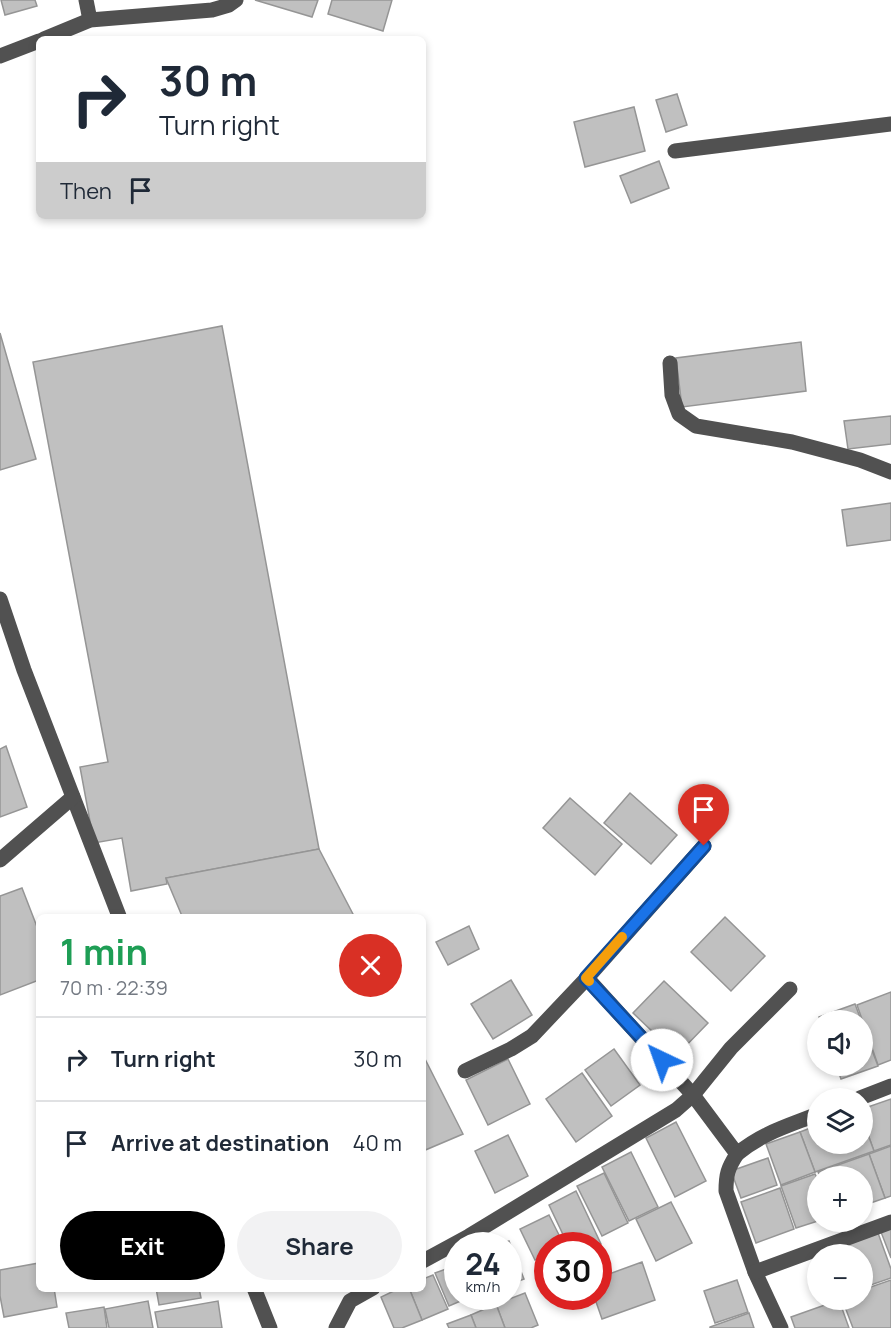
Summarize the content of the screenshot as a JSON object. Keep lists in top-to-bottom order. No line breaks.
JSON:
{"page":{"turn":["30 m","Turn right"],"then":"Then","heading":["1 min","70 m · 22:39"],"map_buttons":["+","−"],"list":[{"name":"Turn right","value":"30 m"},{"name":"Arrive at destination","value":"40 m"}],"buttons":["Exit","Share"],"speed":"24 km/h","limit":"30"}}
